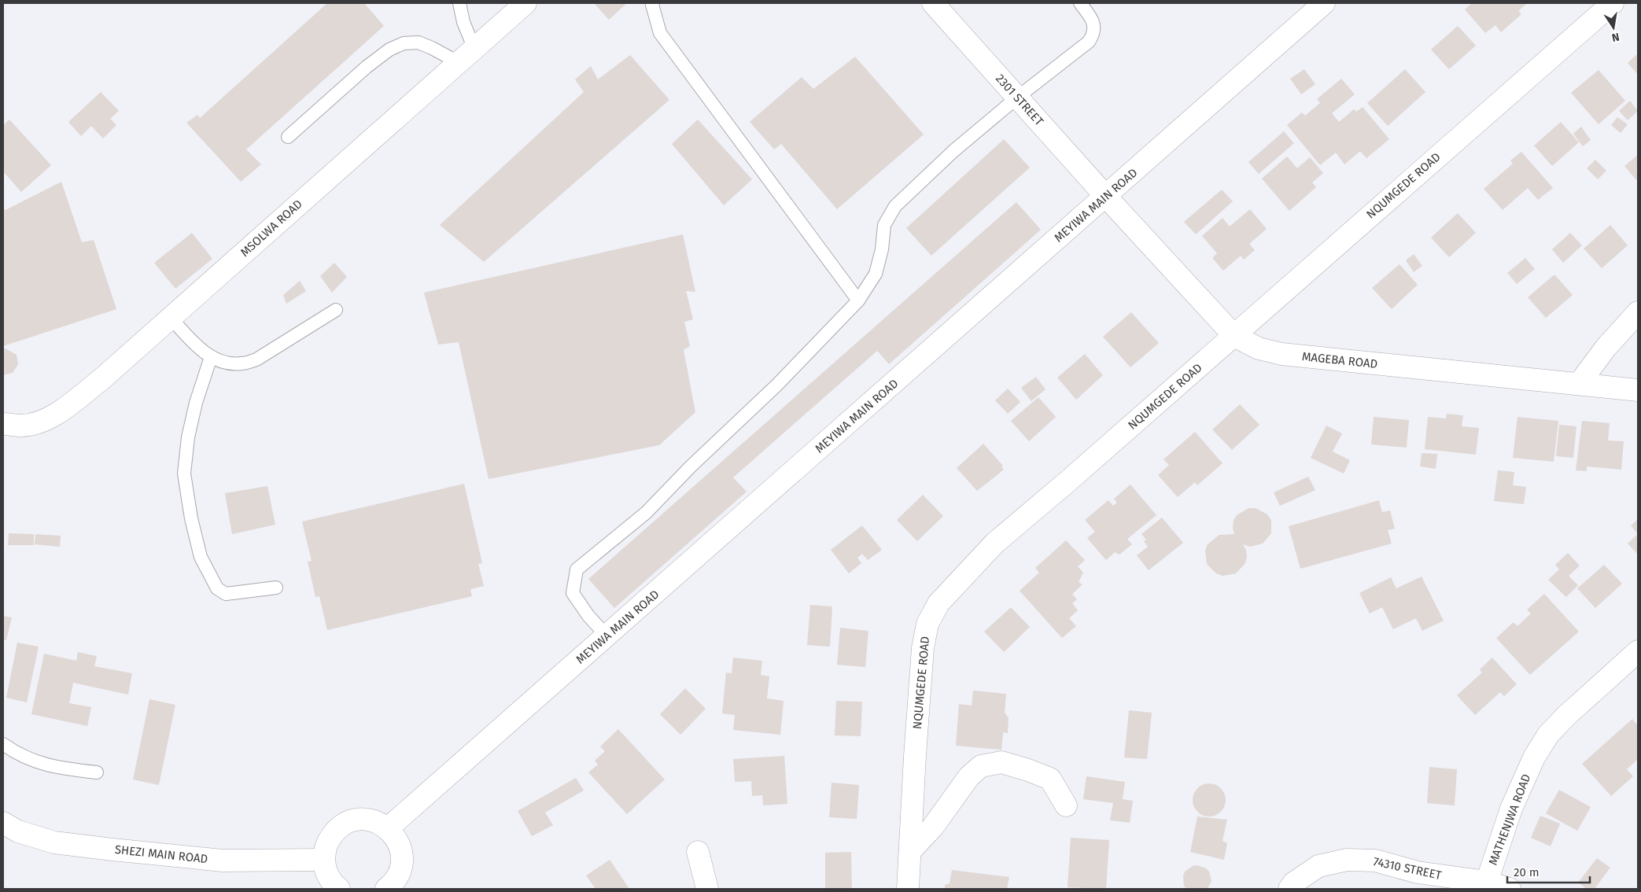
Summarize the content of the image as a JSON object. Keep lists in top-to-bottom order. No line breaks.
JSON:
{"streets":{"street":["2301 STREET","NQUMGEDE ROAD","MEYIWA MAIN ROAD","MSOLWA ROAD","MAGEBA ROAD","MATHENJWA ROAD","SHEZI MAIN ROAD","74310 STREET"]},"crossings":[["2301 STREET","MEYIWA MAIN ROAD"],["2301 STREET","MAGEBA ROAD"],["NQUMGEDE ROAD","MAGEBA ROAD"],["MEYIWA MAIN ROAD","MAGEBA ROAD"],["MATHENJWA ROAD","74310 STREET"]],"scale_bar":"20 m","north":"bottom"}
